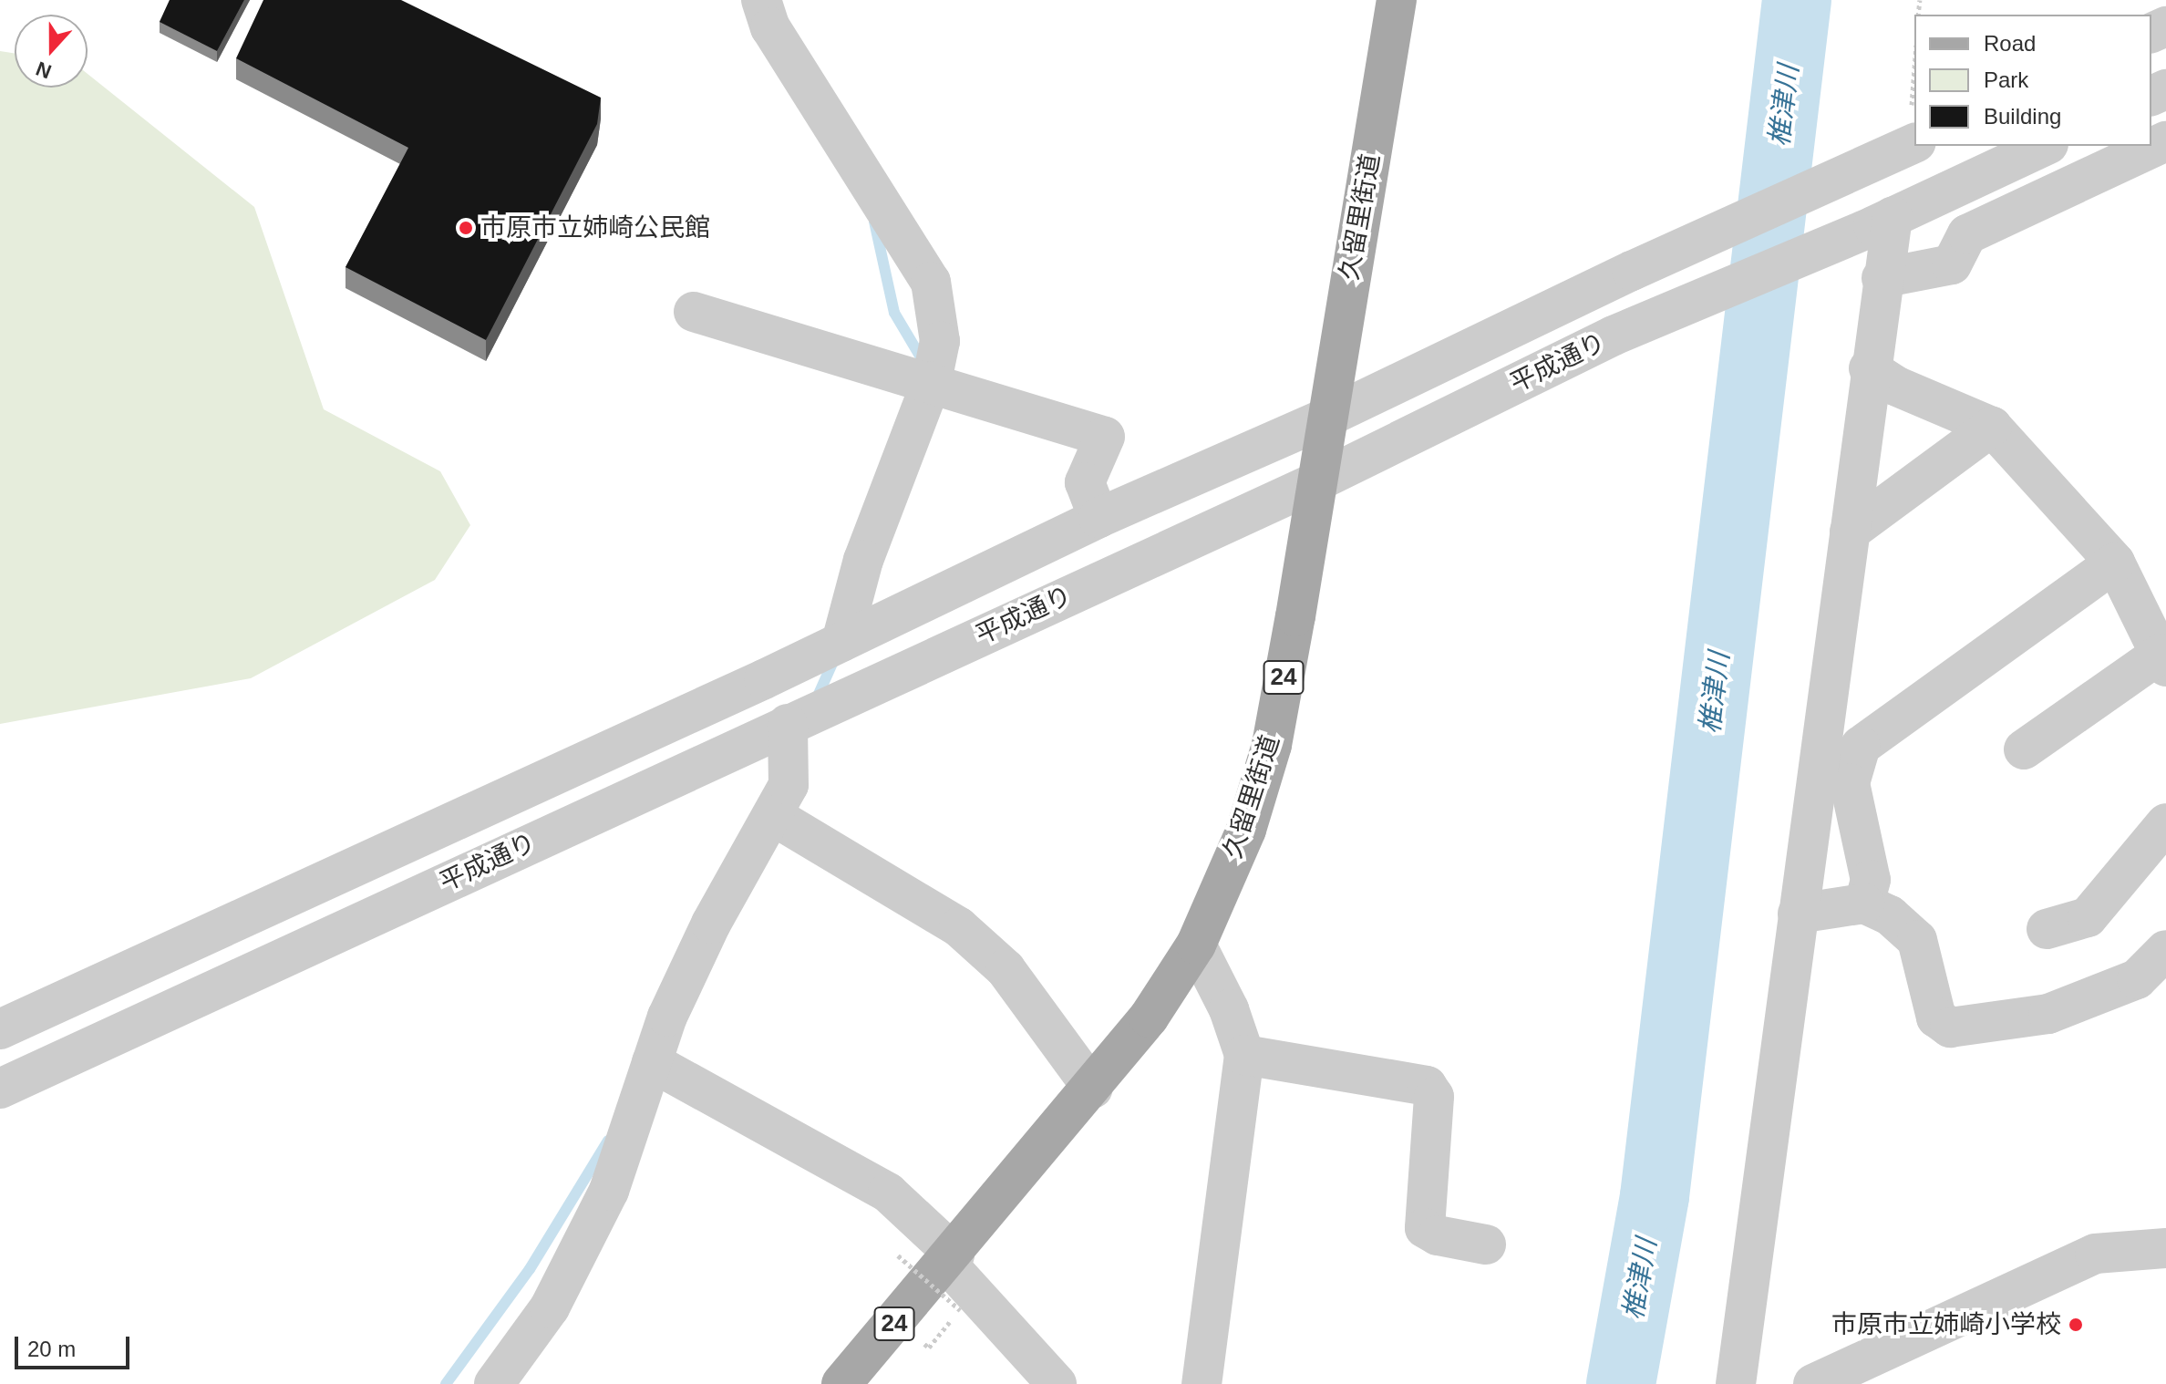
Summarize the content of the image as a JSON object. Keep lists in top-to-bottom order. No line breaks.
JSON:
{"streets":{"main road":["久留里街道","24"],"street":["平成通り"]},"crossings":[["久留里街道","平成通り"]],"water":["椎津川"],"places":["市原市立姉崎公民館","市原市立姉崎小学校"],"legend":["Road","Park","Building"],"scale_bar":"20 m","north":"bottom"}
